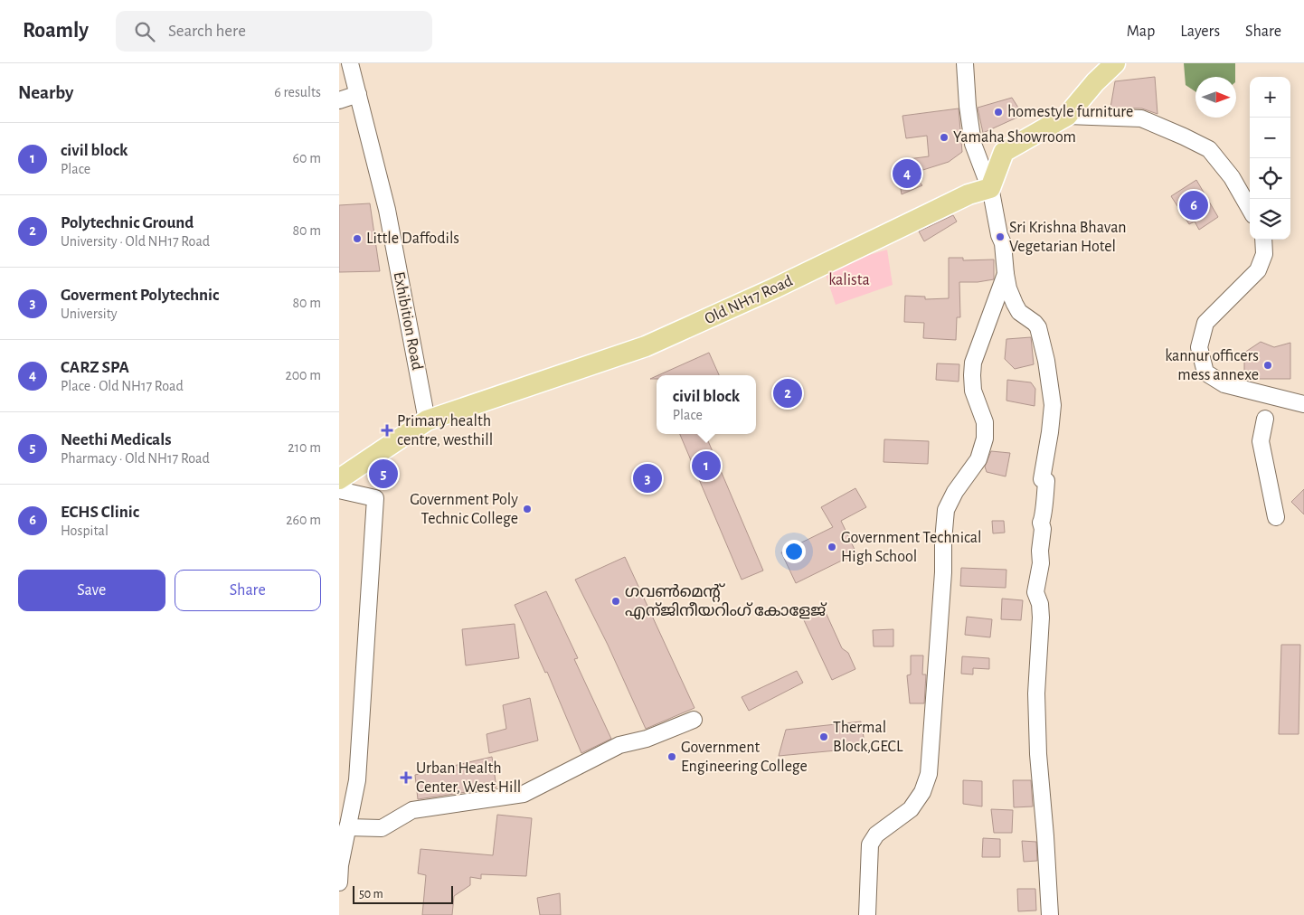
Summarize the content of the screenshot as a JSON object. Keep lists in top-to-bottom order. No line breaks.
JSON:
{"streets":{"main road":["Old NH17 Road"],"street":["Exhibition Road"]},"crossings":[["Old NH17 Road","Exhibition Road"]],"parks":["kalista"],"places":{"other":["homestyle furniture","Yamaha Showroom","Sri Krishna Bhavan Vegetarian Hotel","Little Daffodils","kannur officers mess annexe","Government Poly Technic College","Government Technical High School","ഗവൺമെന്റ് എന്ജിനീയറിംഗ് കോളേജ്","Thermal Block,GECL","Government Engineering College"],"health":["Primary health centre, westhill","Urban Health Center, West Hill"]},"scale_bar":"50 m","north":"right","page":{"header":"Roamly","search":"Search here","nav":["Map","Layers","Share"],"heading":["Nearby","6 results"],"map_buttons":["+","−"],"list":[{"mark":"1","name":"civil block","note":"Place","value":"60 m"},{"mark":"2","name":"Polytechnic Ground","note":"University · Old NH17 Road","value":"80 m"},{"mark":"3","name":"Goverment Polytechnic","note":"University","value":"80 m"},{"mark":"4","name":"CARZ SPA","note":"Place · Old NH17 Road","value":"200 m"},{"mark":"5","name":"Neethi Medicals","note":"Pharmacy · Old NH17 Road","value":"210 m"},{"mark":"6","name":"ECHS Clinic","note":"Hospital","value":"260 m"}],"pins":["4","6","2","1","5","3"],"popup":["civil block","Place"],"buttons":["Save","Share"],"scale":"50 m"}}
